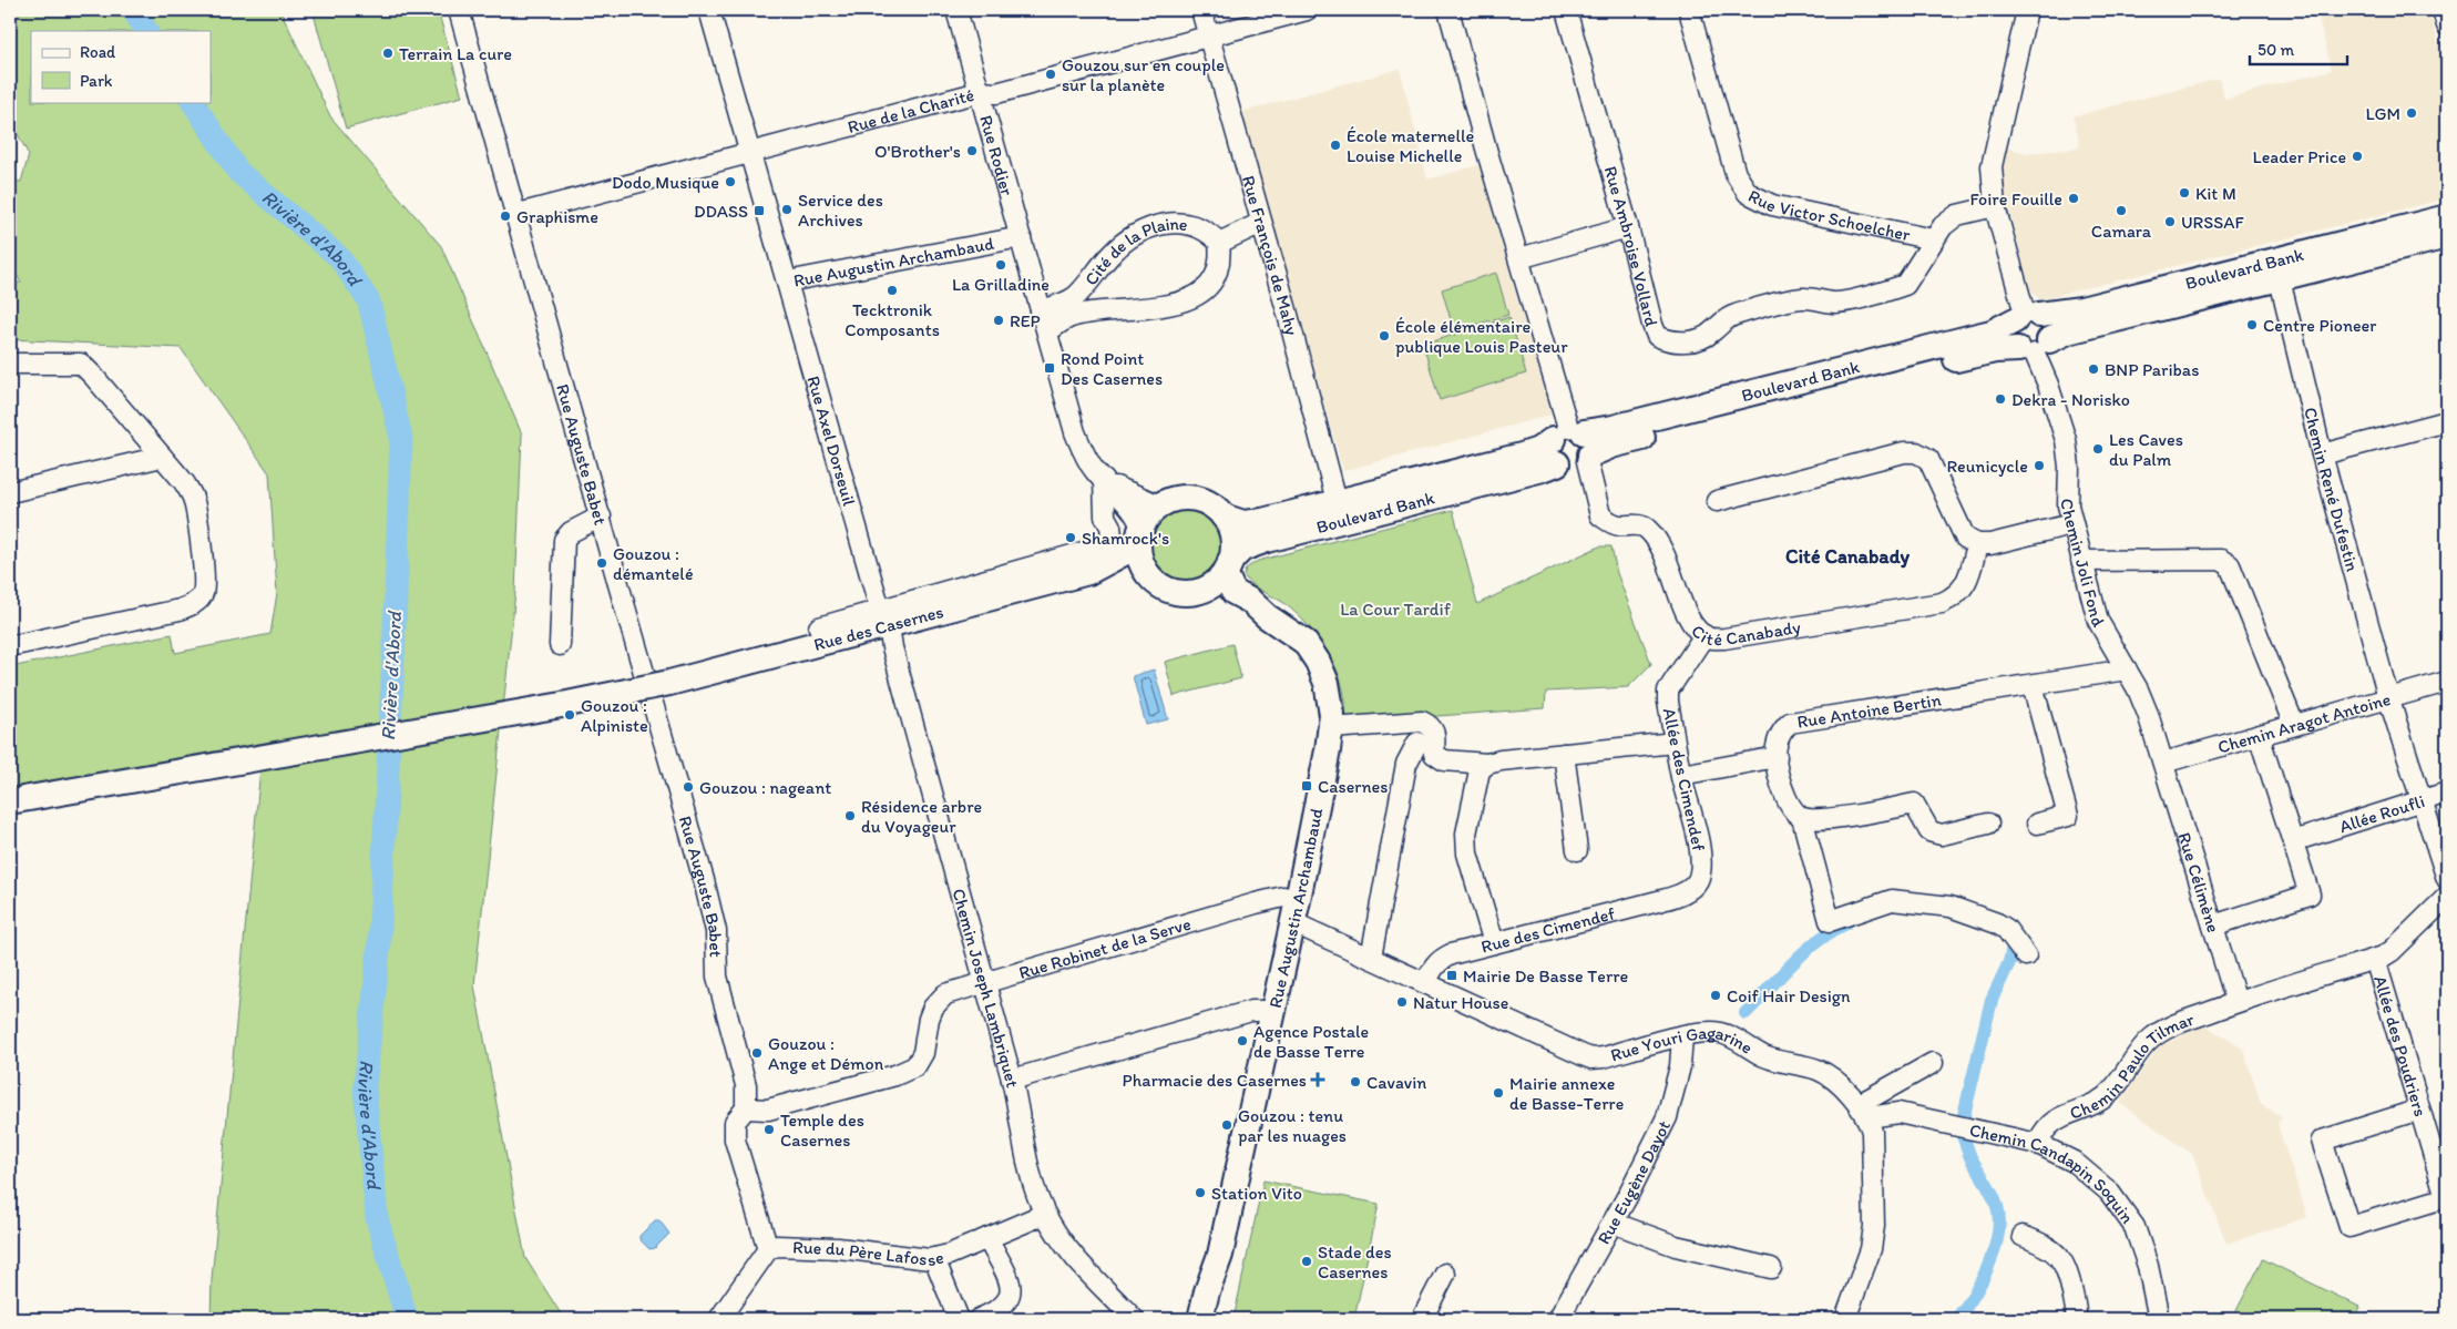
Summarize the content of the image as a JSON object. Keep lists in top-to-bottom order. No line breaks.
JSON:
{"streets":{"main road":["Rue Augustin Archambaud","Boulevard Bank","Rue des Casernes"],"street":["Rue de la Charité","Rue Rodier","Rue Victor Schoelcher","Rue Ambroise Vollard","Rue François de Mahy","Cité de la Plaine","Rue Axel Dorseuil","Rue Auguste Babet","Chemin René Dufestin","Chemin Joli Fond","Cité Canabady","Rue Antoine Bertin","Chemin Aragot Antoine","Allée des Cimendef","Allée Roufli","Rue Célimène","Rue des Cimendef","Rue Robinet de la Serve","Chemin Joseph Lambriquet","Allée des Poudriers","Rue Youri Gagarine","Chemin Paulo Tilmar","Chemin Candapin Soquin","Rue Eugène Dayot","Rue du Père Lafosse"]},"crossings":[["Rue de la Charité","Rue Rodier"],["Rue de la Charité","Rue François de Mahy"],["Rue de la Charité","Rue Augustin Archambaud"],["Rue de la Charité","Rue Auguste Babet"],["Rue Rodier","Rue Augustin Archambaud"],["Rue Victor Schoelcher","Rue Ambroise Vollard"],["Rue François de Mahy","Boulevard Bank"],["Rue Augustin Archambaud","Boulevard Bank"],["Rue Augustin Archambaud","Rue Axel Dorseuil"],["Rue Augustin Archambaud","Rue Robinet de la Serve"],["Rue Augustin Archambaud","Rue Youri Gagarine"],["Boulevard Bank","Chemin René Dufestin"],["Boulevard Bank","Chemin Joli Fond"],["Boulevard Bank","Cité Canabady"],["Rue Auguste Babet","Rue Robinet de la Serve"],["Rue Auguste Babet","Rue du Père Lafosse"],["Chemin René Dufestin","Chemin Aragot Antoine"],["Chemin René Dufestin","Allée Roufli"],["Chemin Joli Fond","Rue Antoine Bertin"],["Chemin Joli Fond","Chemin Aragot Antoine"],["Chemin Joli Fond","Rue Célimène"],["Cité Canabady","Allée des Cimendef"],["Rue des Casernes","Chemin Joseph Lambriquet"],["Chemin Aragot Antoine","Rue Célimène"],["Allée des Cimendef","Rue des Cimendef"],["Rue Célimène","Chemin Paulo Tilmar"],["Rue des Cimendef","Rue Youri Gagarine"],["Rue Robinet de la Serve","Chemin Joseph Lambriquet"],["Rue Robinet de la Serve","Rue Youri Gagarine"],["Chemin Joseph Lambriquet","Rue du Père Lafosse"],["Allée des Poudriers","Chemin Paulo Tilmar"],["Rue Youri Gagarine","Chemin Candapin Soquin"],["Rue Youri Gagarine","Rue Eugène Dayot"],["Chemin Paulo Tilmar","Chemin Candapin Soquin"]],"districts":["Cité Canabady"],"water":["Rivière d'Abord"],"parks":["La Cour Tardif"],"places":{"other":["Terrain La cure","Gouzou sur en couple sur la planète","LGM","École maternelle Louise Michelle","O'Brother's","Leader Price","Dodo Musique","Kit M","Foire Fouille","Service des Archives","Camara","Graphisme","URSSAF","La Grilladine","Tecktronik Composants","REP","Centre Pioneer","École élémentaire publique Louis Pasteur","BNP Paribas","Dekra - Norisko","Les Caves du Palm","Reunicycle","Shamrock's","Gouzou : démantelé","Gouzou : Alpiniste","Gouzou : nageant","Résidence arbre du Voyageur","Coif Hair Design","Natur House","Agence Postale de Basse Terre","Gouzou : Ange et Démon","Cavavin","Mairie annexe de Basse-Terre","Gouzou : tenu par les nuages","Temple des Casernes","Station Vito","Stade des Casernes"],"transit":["DDASS","Rond Point Des Casernes","Casernes","Mairie De Basse Terre"],"health":["Pharmacie des Casernes"]},"legend":["Road","Park"],"scale_bar":"50 m"}
